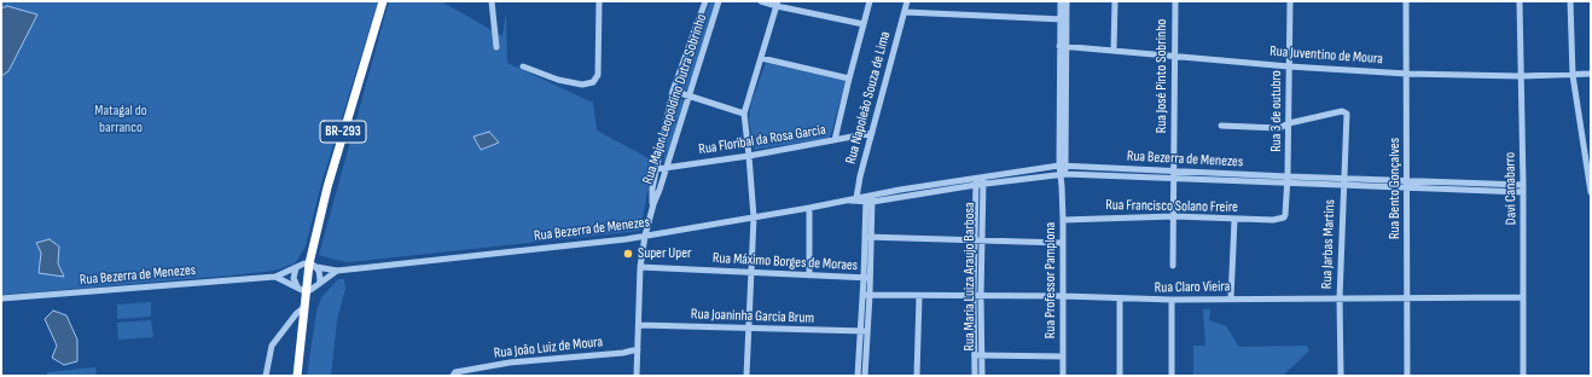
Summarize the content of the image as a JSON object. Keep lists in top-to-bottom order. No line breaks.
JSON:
{"streets":{"highway":["BR-293"],"street":["Rua Juventino de Moura","Rua José Pinto Sobrinho","Rua Napoleão Souza de Lima","Rua Major Leopoldino Dutra Sobrinho","Rua 3 de outubro","Rua Floribal da Rosa Garcia","Rua Bezerra de Menezes","Rua Bento Gonçalves","Davi Canabarro","Rua Francisco Solano Freire","Rua Jarbas Martins","Rua Máximo Borges de Moraes","Rua Maria Luiza Araujo Barbosa","Rua Professor Pamplona","Rua Claro Vieira","Rua Joaninha Garcia Brum","Rua João Luiz de Moura"]},"crossings":[["Rua Juventino de Moura","Rua José Pinto Sobrinho"],["Rua Juventino de Moura","Rua 3 de outubro"],["Rua Juventino de Moura","Rua Bento Gonçalves"],["Rua Juventino de Moura","Davi Canabarro"],["Rua Juventino de Moura","Rua Professor Pamplona"],["Rua José Pinto Sobrinho","Rua Bezerra de Menezes"],["Rua José Pinto Sobrinho","Rua Francisco Solano Freire"],["Rua Napoleão Souza de Lima","Rua Floribal da Rosa Garcia"],["Rua Napoleão Souza de Lima","Rua Bezerra de Menezes"],["Rua Major Leopoldino Dutra Sobrinho","Rua Floribal da Rosa Garcia"],["Rua Major Leopoldino Dutra Sobrinho","Rua Bezerra de Menezes"],["Rua Major Leopoldino Dutra Sobrinho","Rua Máximo Borges de Moraes"],["Rua Major Leopoldino Dutra Sobrinho","Rua Joaninha Garcia Brum"],["Rua Major Leopoldino Dutra Sobrinho","Rua João Luiz de Moura"],["Rua 3 de outubro","Rua Bezerra de Menezes"],["Rua 3 de outubro","Rua Francisco Solano Freire"],["Rua 3 de outubro","Rua Jarbas Martins"],["BR-293","Rua Bezerra de Menezes"],["Rua Bezerra de Menezes","Rua Bento Gonçalves"],["Rua Bezerra de Menezes","Davi Canabarro"],["Rua Bezerra de Menezes","Rua Jarbas Martins"],["Rua Bezerra de Menezes","Rua Maria Luiza Araujo Barbosa"],["Rua Bezerra de Menezes","Rua Professor Pamplona"],["Rua Bento Gonçalves","Rua Claro Vieira"],["Davi Canabarro","Rua Claro Vieira"],["Rua Francisco Solano Freire","Rua Professor Pamplona"],["Rua Jarbas Martins","Rua Claro Vieira"],["Rua Maria Luiza Araujo Barbosa","Rua Claro Vieira"],["Rua Professor Pamplona","Rua Claro Vieira"]],"parks":["Matagal do barranco"],"places":["Super Uper"]}
